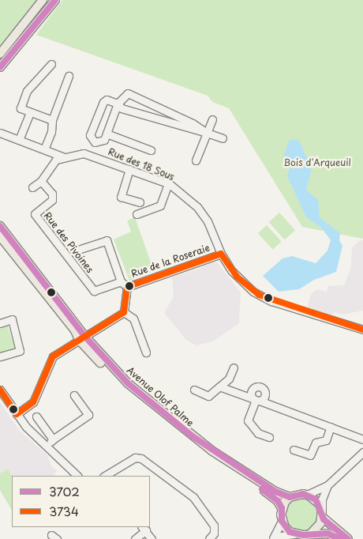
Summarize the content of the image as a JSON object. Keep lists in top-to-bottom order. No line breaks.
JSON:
{"streets":{"main road":["Avenue Olof Palme"],"street":["Rue des 18 Sous","Rue des Pivoines","Rue de la Roseraie"]},"crossings":[["Rue des 18 Sous","Rue de la Roseraie"]],"parks":["Bois d'Arqueuil"],"lines":["transit line 3702","transit line 3734"],"legend":["3702","3734"]}
